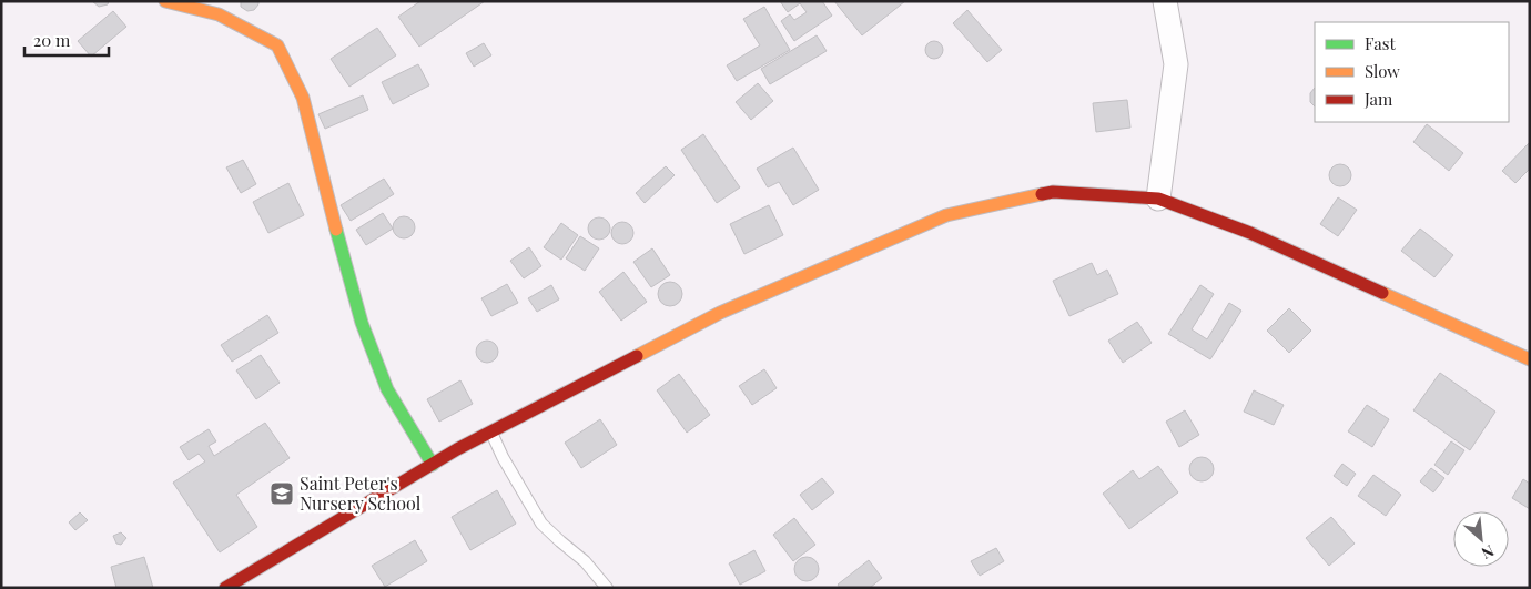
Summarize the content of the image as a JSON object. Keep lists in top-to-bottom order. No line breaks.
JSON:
{"places":{"school or university":["Saint Peter's Nursery School"]},"legend":["Fast","Slow","Jam"],"scale_bar":"20 m","north":"bottom right"}
